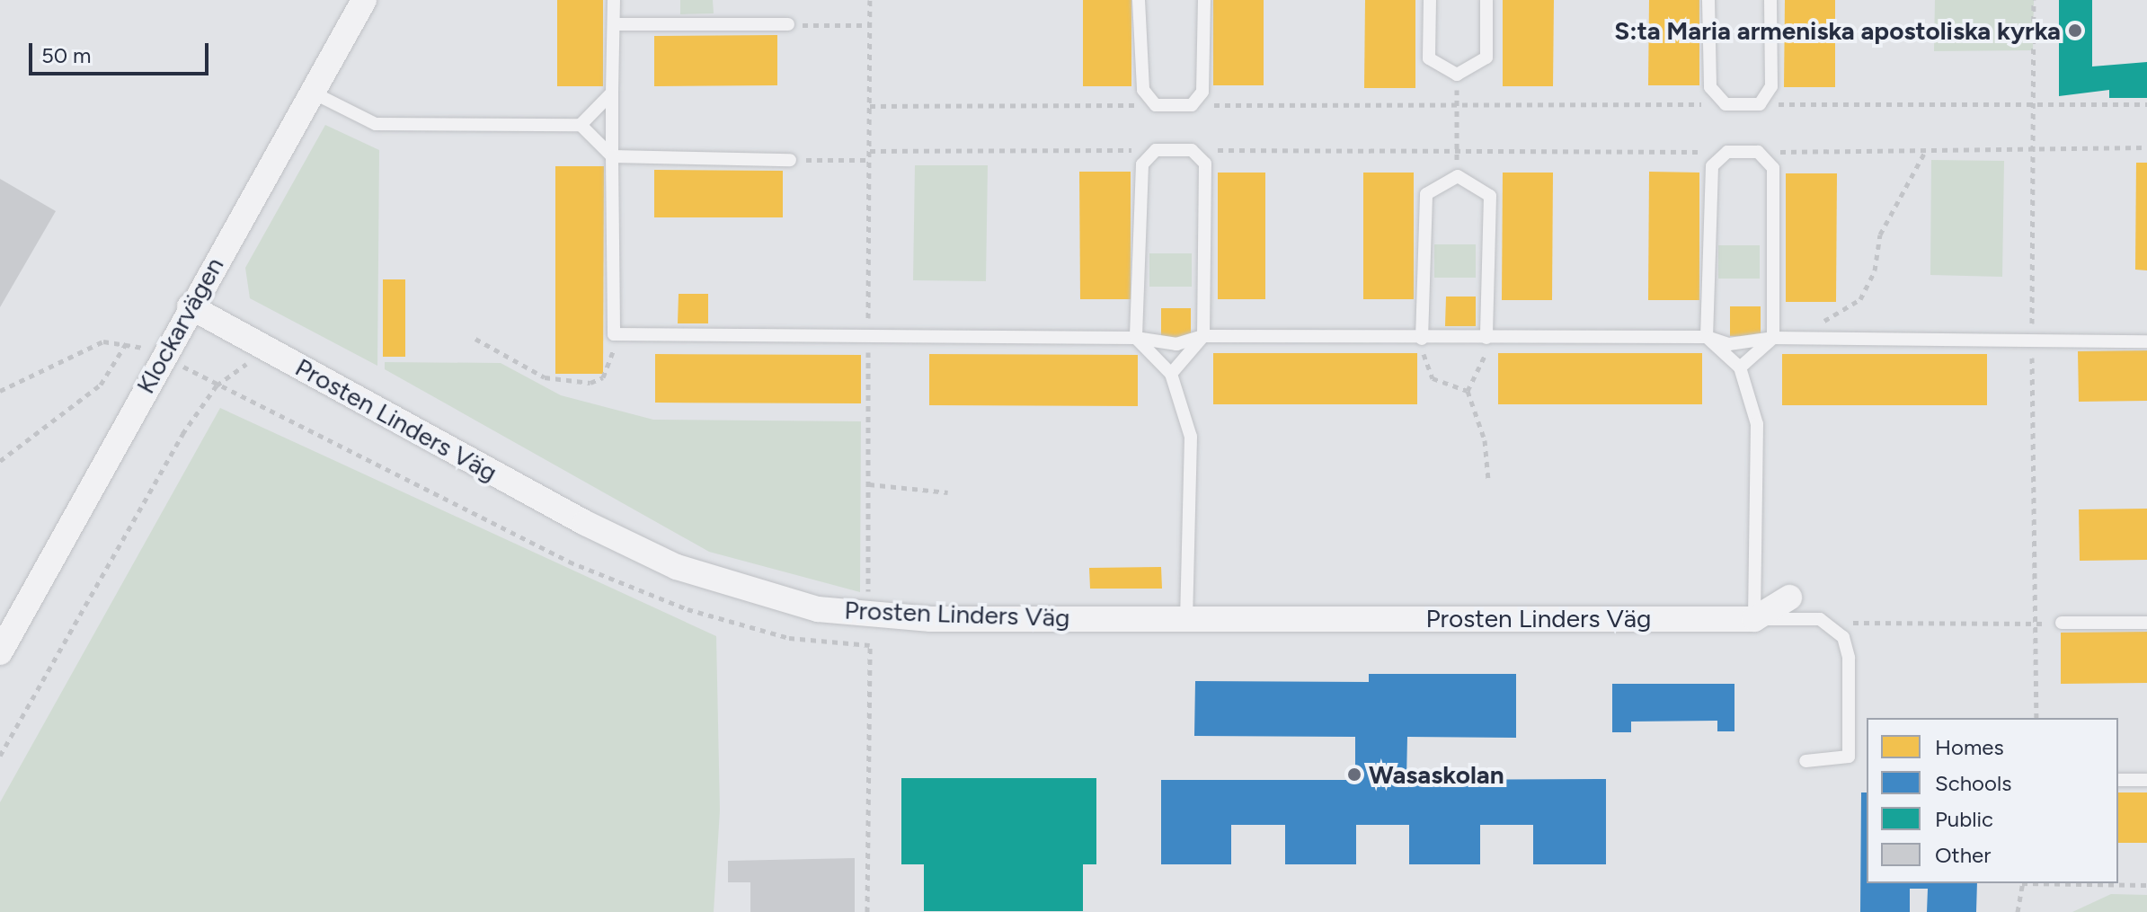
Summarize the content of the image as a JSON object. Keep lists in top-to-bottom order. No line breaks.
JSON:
{"streets":{"street":["Klockarvägen","Prosten Linders Väg"]},"crossings":[["Klockarvägen","Prosten Linders Väg"]],"places":["S:ta Maria armeniska apostoliska kyrka","Wasaskolan"],"legend":["Homes","Schools","Public","Other"],"scale_bar":"50 m"}
